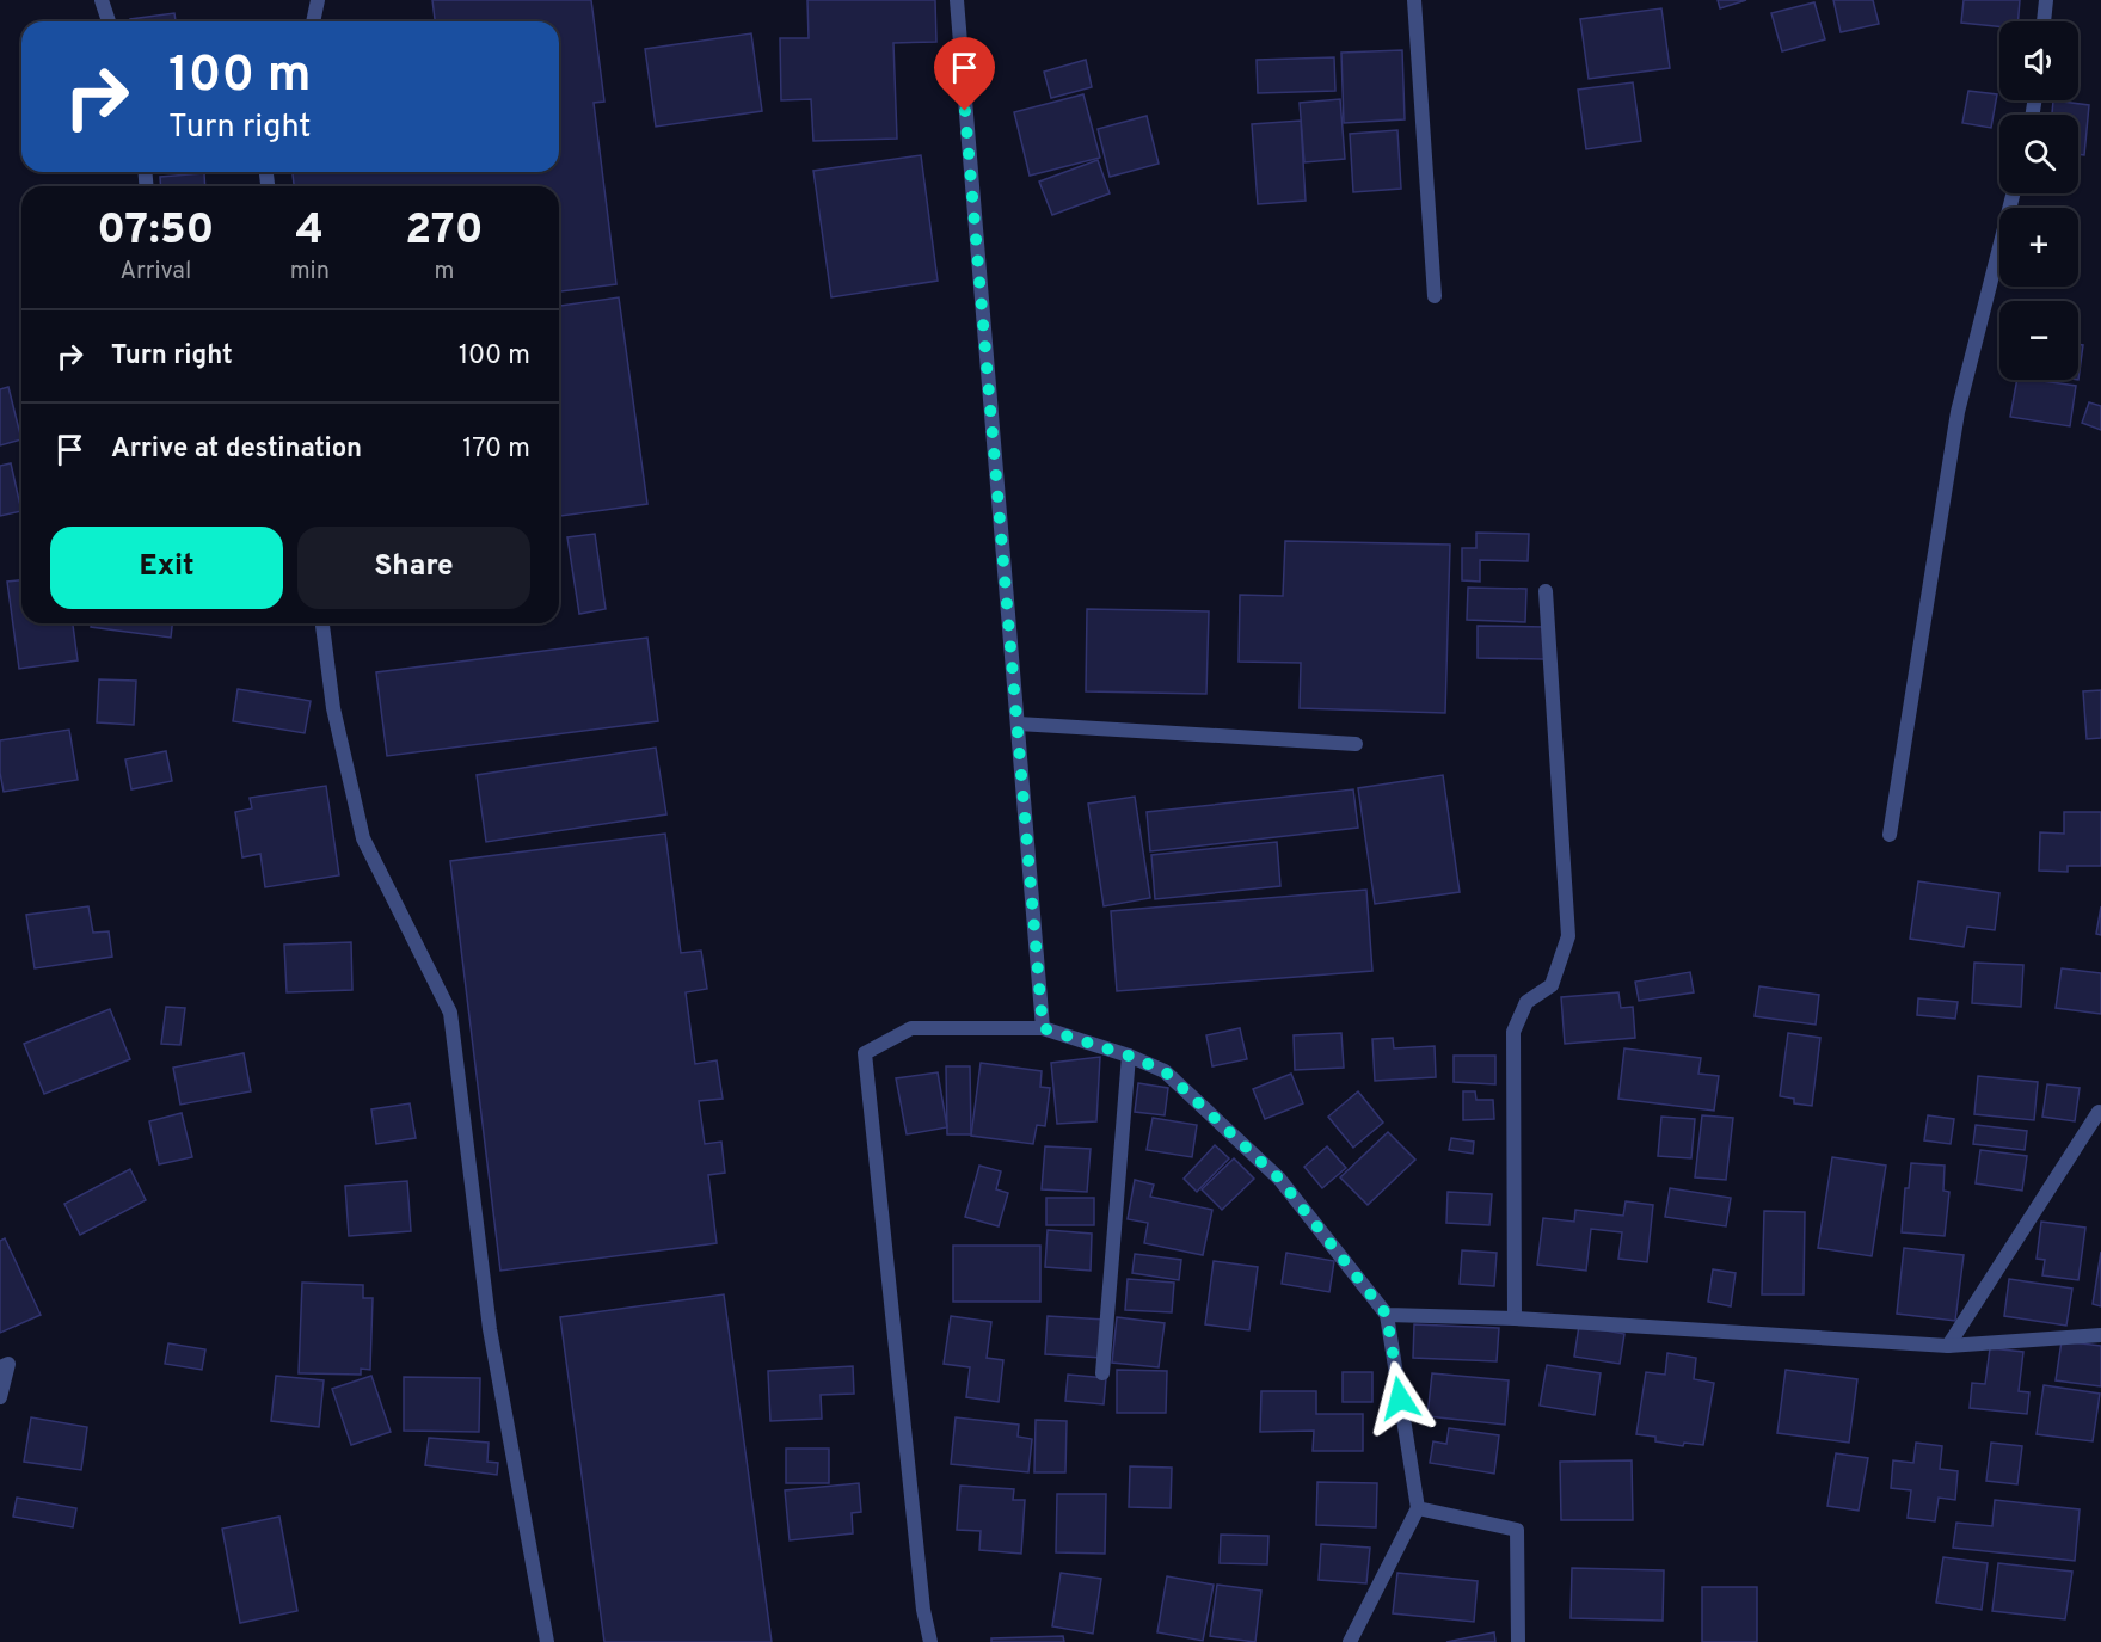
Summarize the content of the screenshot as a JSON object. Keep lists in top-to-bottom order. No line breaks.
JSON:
{"page":{"map_buttons":["+","−"],"turn":["100 m","Turn right"],"eta":["07:50","Arrival","4","min","270","m"],"list":[{"name":"Turn right","value":"100 m"},{"name":"Arrive at destination","value":"170 m"}],"buttons":["Exit","Share"]}}
